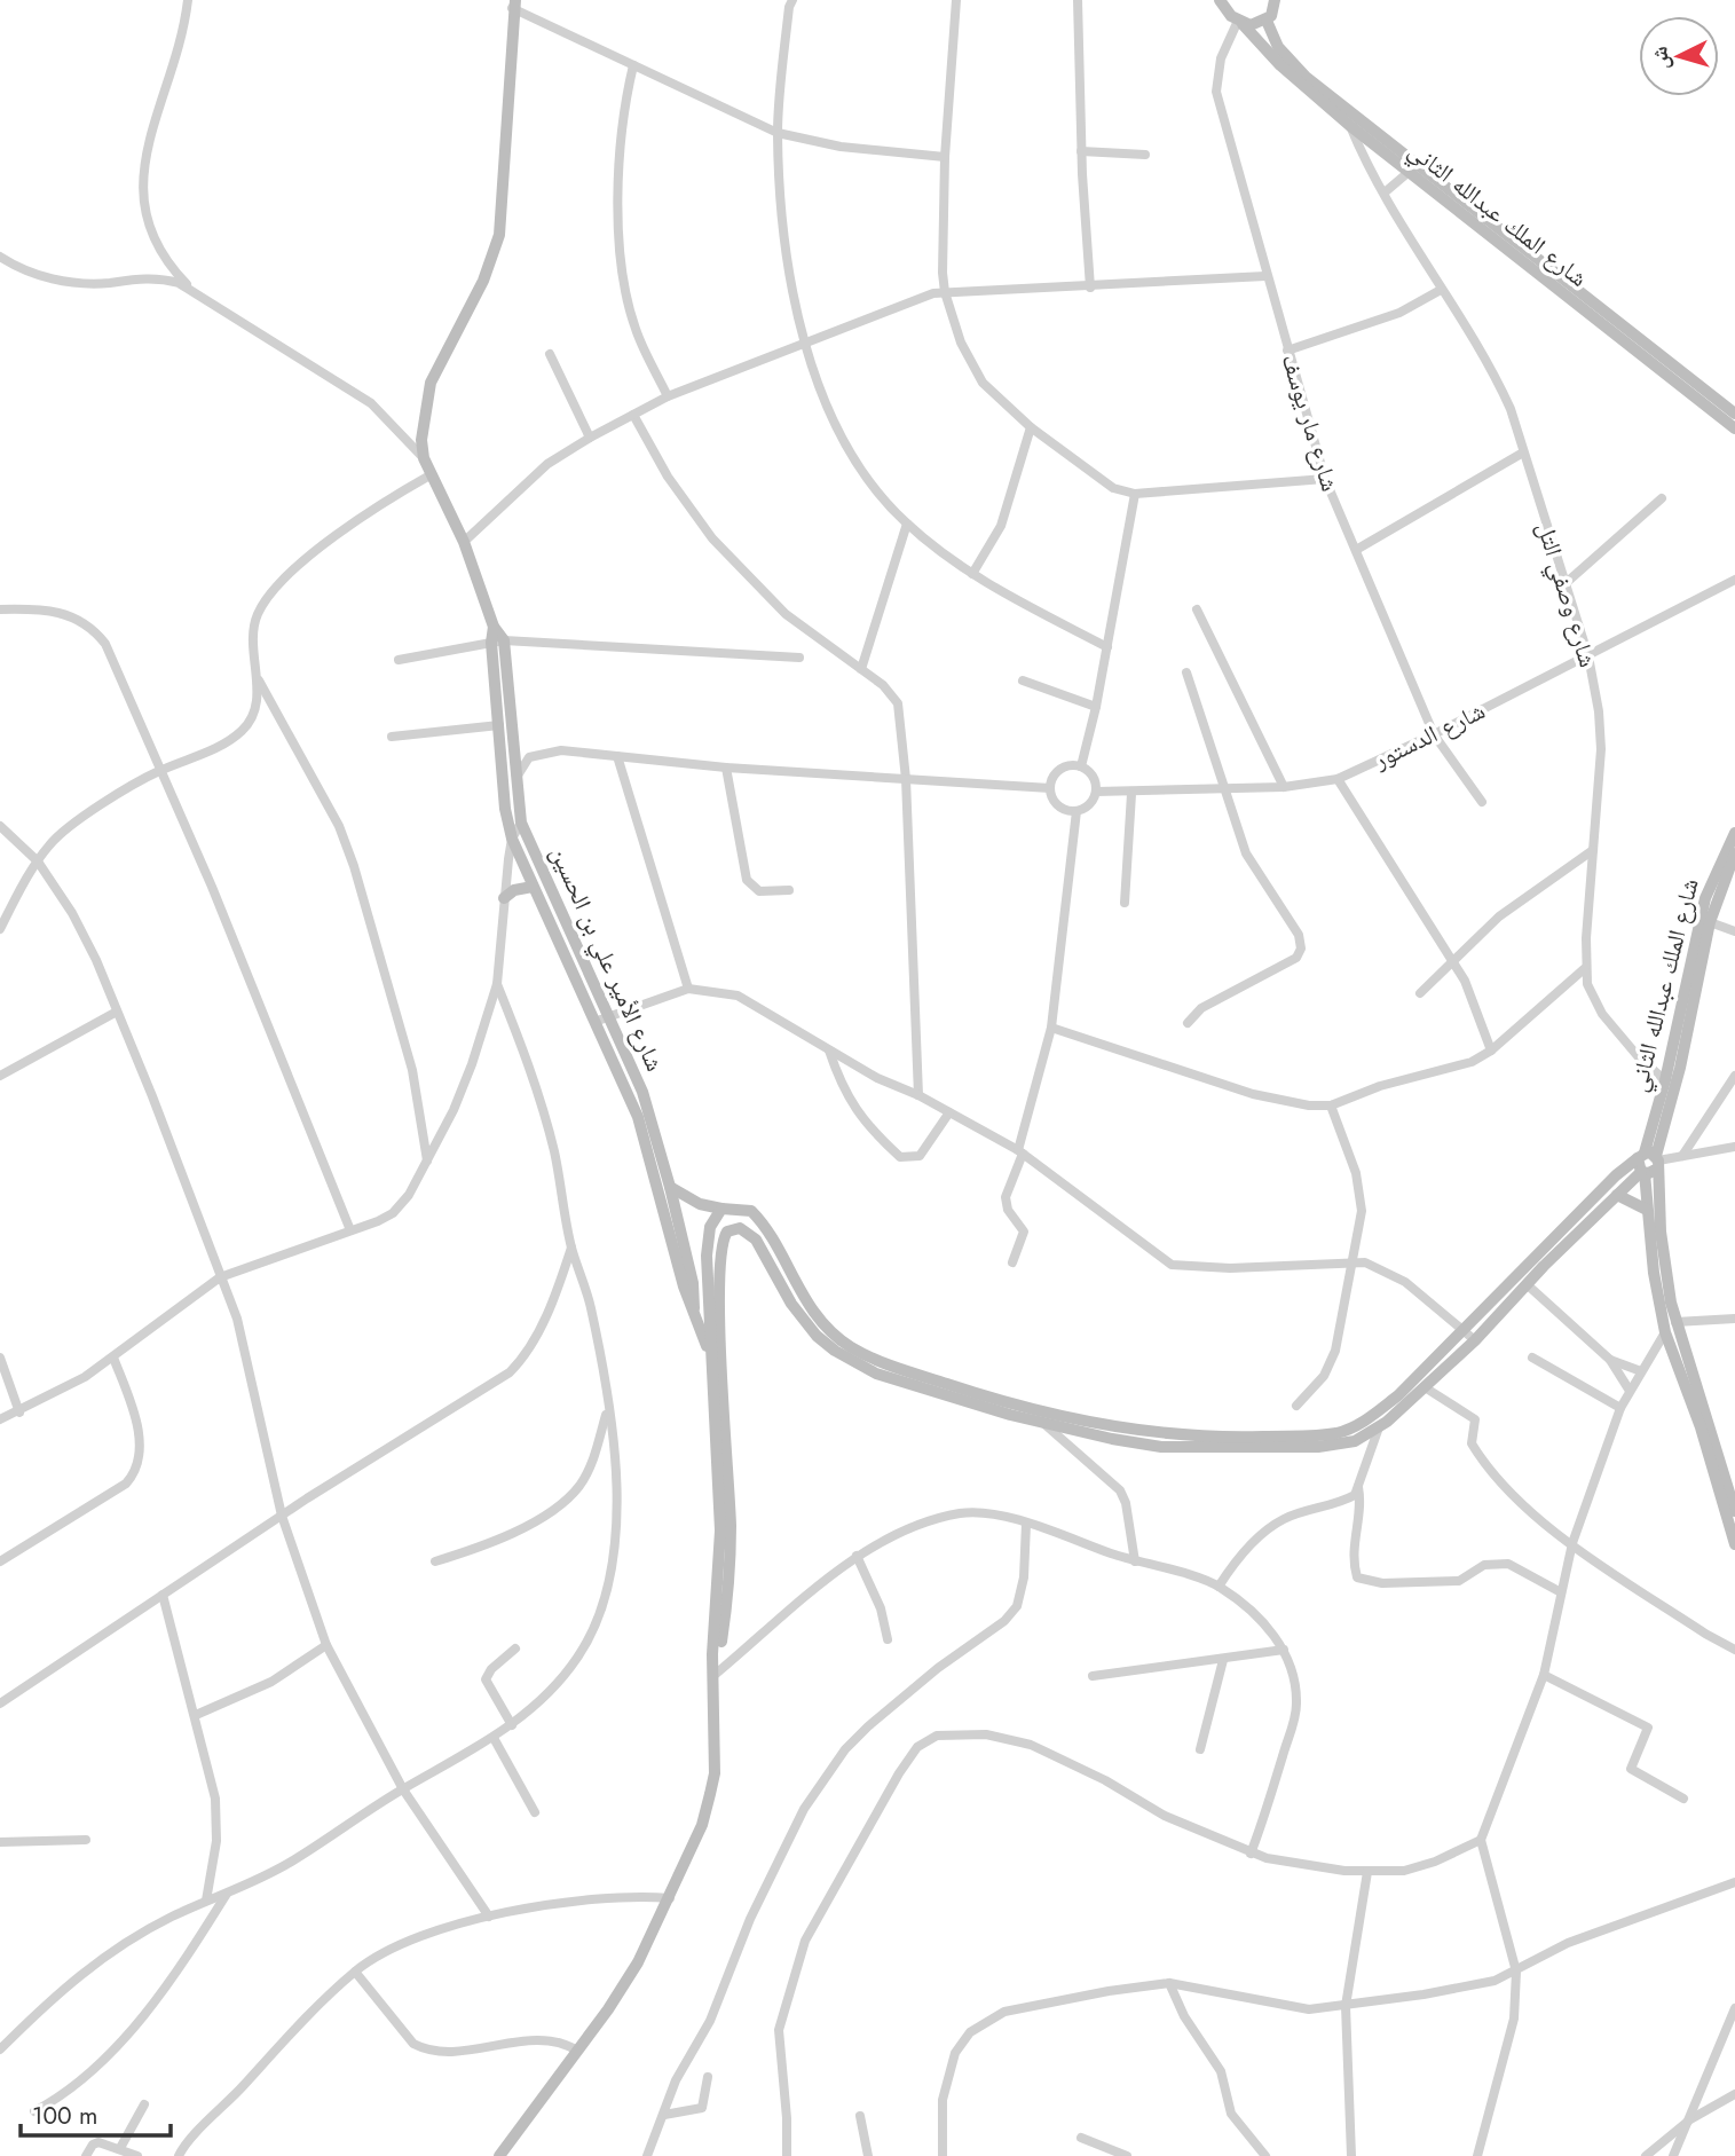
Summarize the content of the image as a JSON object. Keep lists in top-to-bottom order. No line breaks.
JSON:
{"streets":{"street":["شارع الملك عبدالله الثاني","شارع مار يوسف","شارع وصفي التل","شارع الدستور","شارع الأمير علي بن الحسين"]},"crossings":[["شارع الملك عبدالله الثاني","شارع مار يوسف"],["شارع الملك عبدالله الثاني","شارع وصفي التل"],["شارع مار يوسف","شارع الدستور"],["شارع وصفي التل","شارع الدستور"]],"scale_bar":"100 m","north":"left"}
